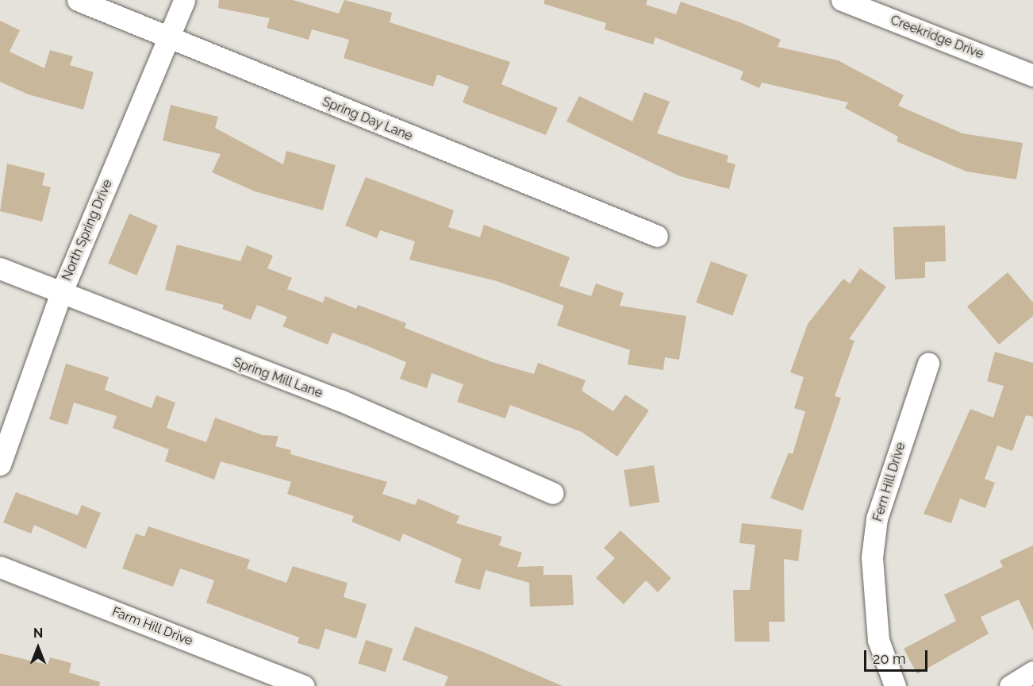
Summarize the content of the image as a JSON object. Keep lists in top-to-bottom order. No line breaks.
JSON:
{"streets":{"street":["Creekridge Drive","Spring Day Lane","North Spring Drive","Spring Mill Lane","Fern Hill Drive","Farm Hill Drive"]},"crossings":[["Spring Day Lane","North Spring Drive"],["North Spring Drive","Spring Mill Lane"]],"scale_bar":"20 m","north":"top"}
